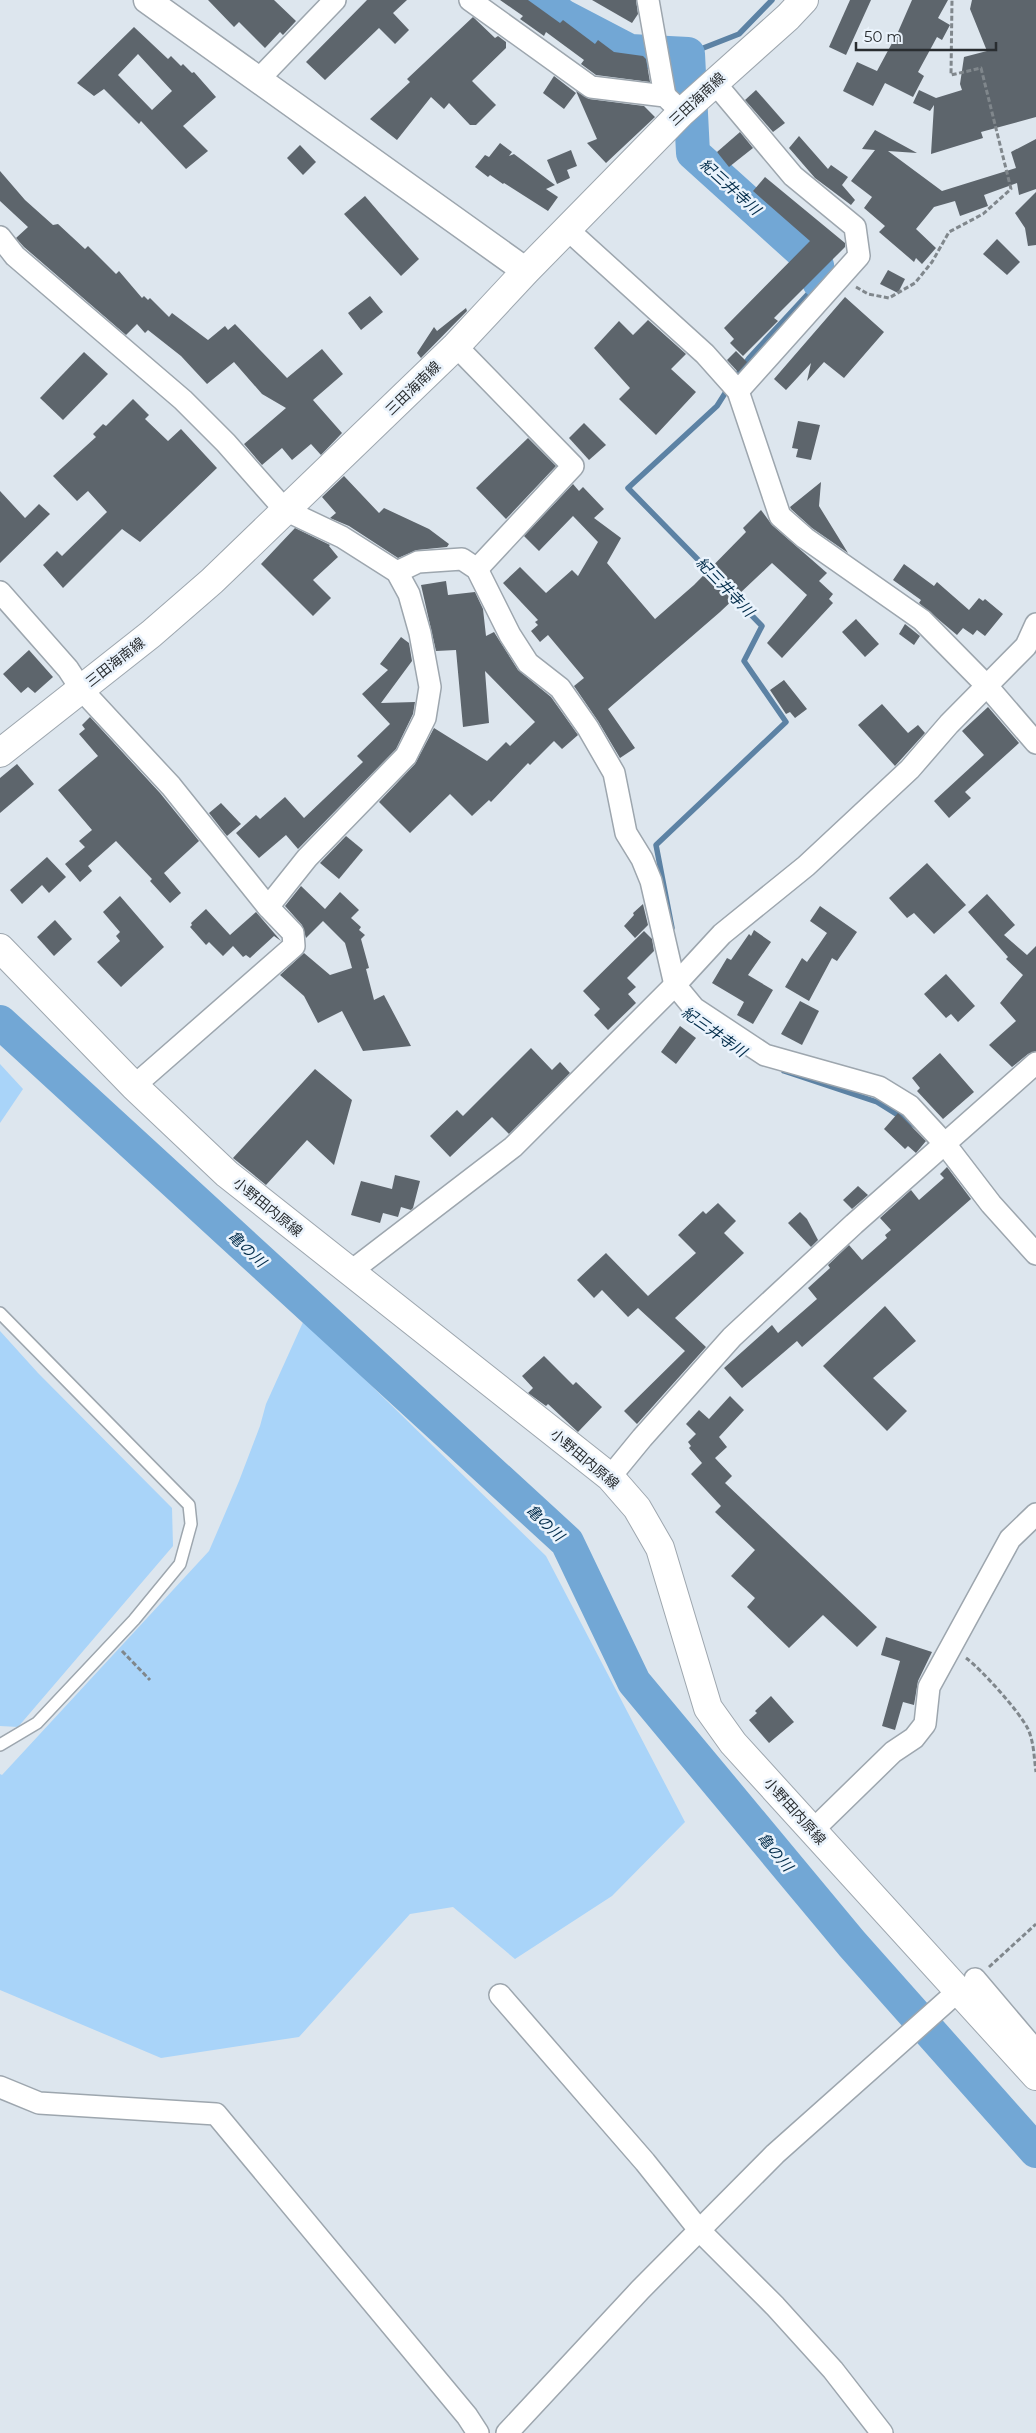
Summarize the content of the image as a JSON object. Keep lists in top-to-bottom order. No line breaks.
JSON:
{"streets":{"main road":["三田海南線","小野田内原線"]},"water":["紀三井寺川","亀の川"],"scale_bar":"50 m"}
